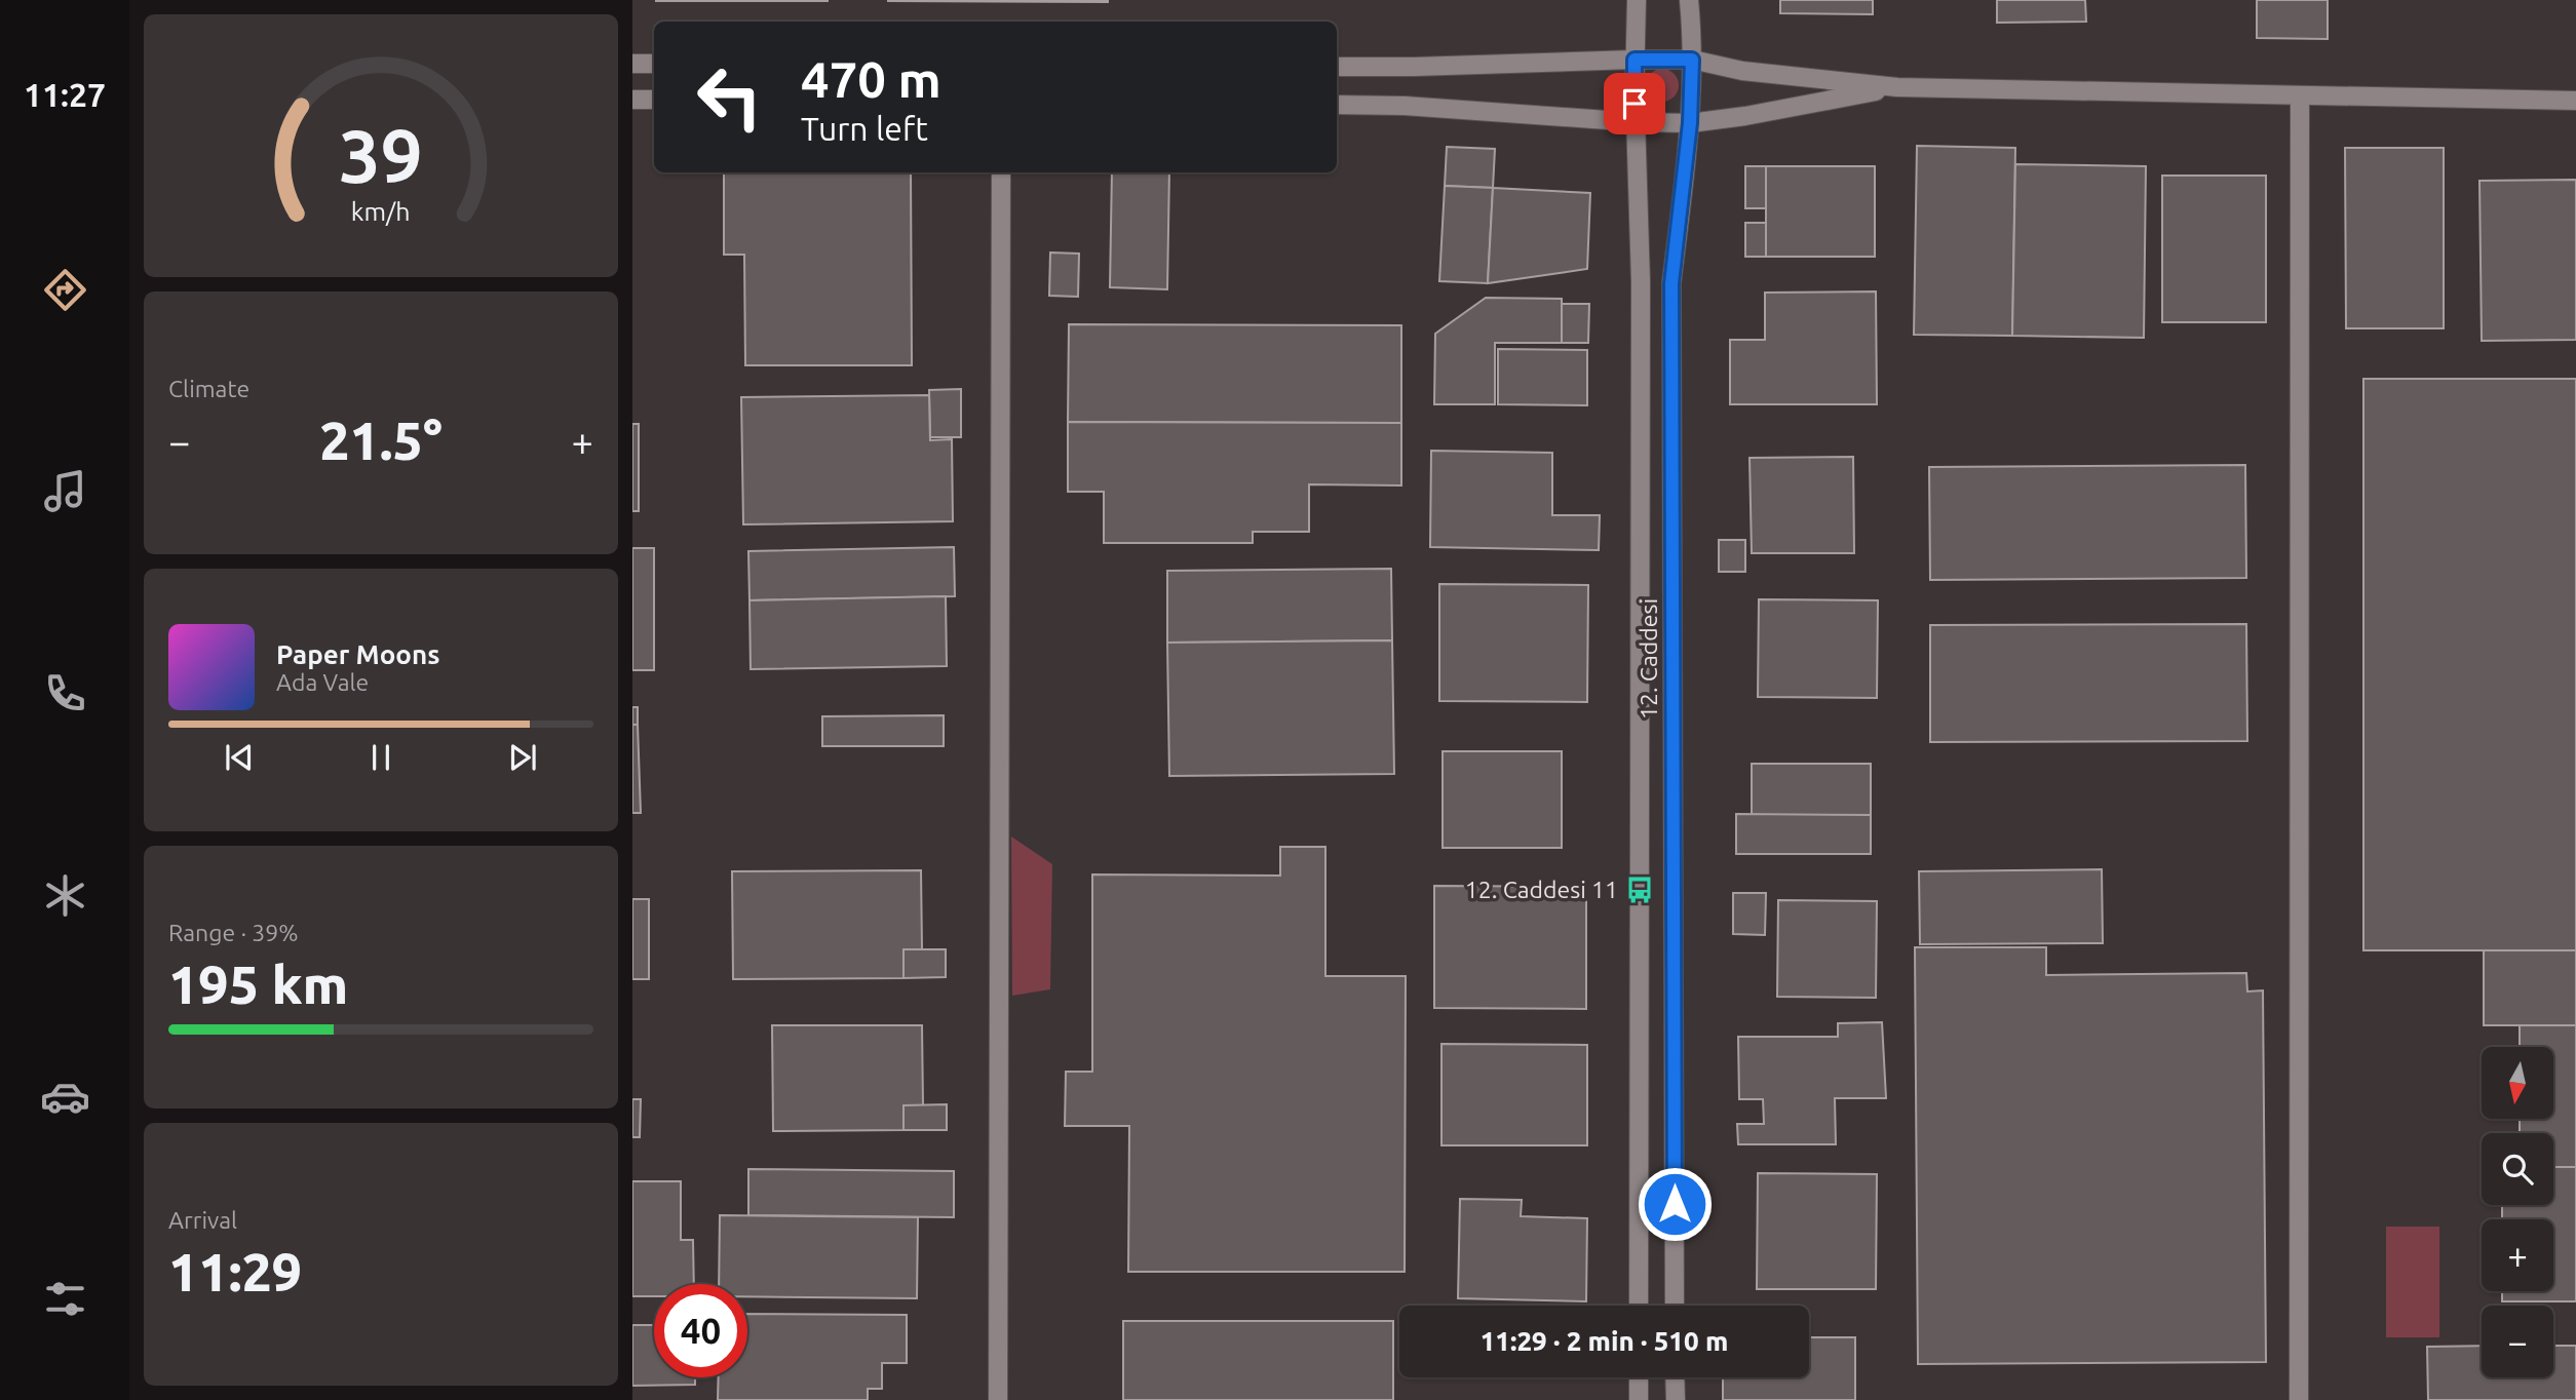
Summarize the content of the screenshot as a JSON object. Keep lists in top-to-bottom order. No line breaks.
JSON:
{"streets":{"street":["12. Caddesi"]},"places":{"bus stop":["12. Caddesi 11"]},"north":"bottom","page":{"tabs":"11:27","turn":["470 m","Turn left"],"tile":["Climate",["Range · 39%","195 km"],["Arrival","11:29"]],"heat":["−","21.5°","+"],"song":["Paper Moons","Ada Vale"],"map_buttons":["+","−"],"limit":"40","trip":"11:29 · 2 min · 510 m","gauge":["39","km/h"]}}
